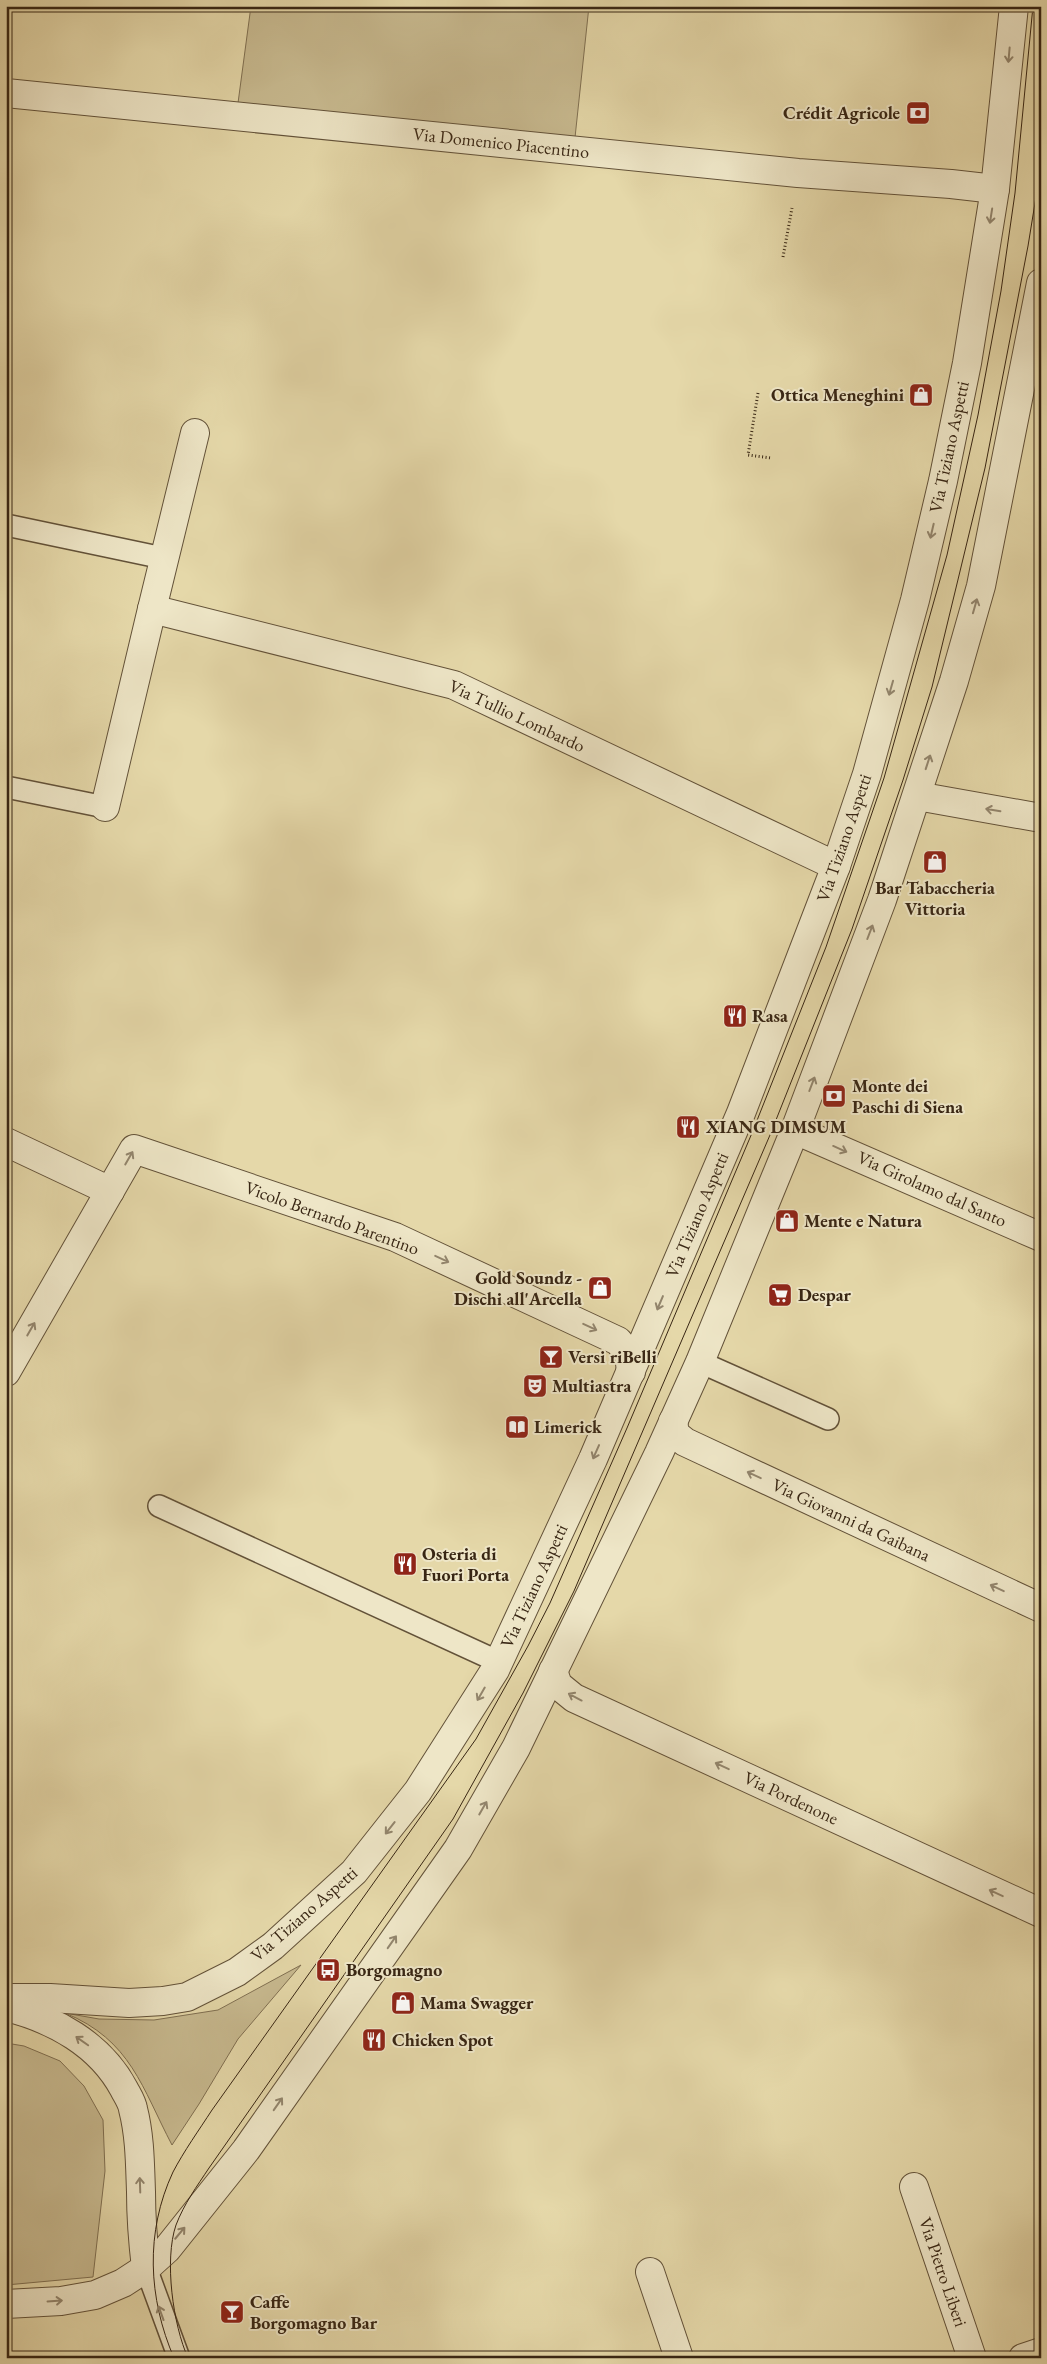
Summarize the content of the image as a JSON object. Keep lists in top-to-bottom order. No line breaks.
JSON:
{"streets":{"street":["Via Domenico Piacentino","Via Tiziano Aspetti","Via Tullio Lombardo","Via Girolamo dal Santo","Vicolo Bernardo Parentino","Via Giovanni da Gaibana","Via Pordenone","Via Pietro Liberi"]},"crossings":[["Via Domenico Piacentino","Via Tiziano Aspetti"],["Via Tiziano Aspetti","Via Tullio Lombardo"],["Via Tiziano Aspetti","Vicolo Bernardo Parentino"]],"one_way":["Via Girolamo dal Santo","Via Giovanni da Gaibana","Via Pordenone"],"places":{"bank":["Crédit Agricole","Monte dei Paschi di Siena"],"shop":["Ottica Meneghini","Bar Tabaccheria Vittoria","Mente e Natura","Gold Soundz - Dischi all'Arcella","Mama Swagger"],"restaurant":["Rasa","XIANG DIMSUM","Osteria di Fuori Porta","Chicken Spot"],"supermarket":["Despar"],"bar":["Versi riBelli","Caffe Borgomagno Bar"],"theatre":["Multiastra"],"library":["Limerick"],"bus stop":["Borgomagno"]}}
